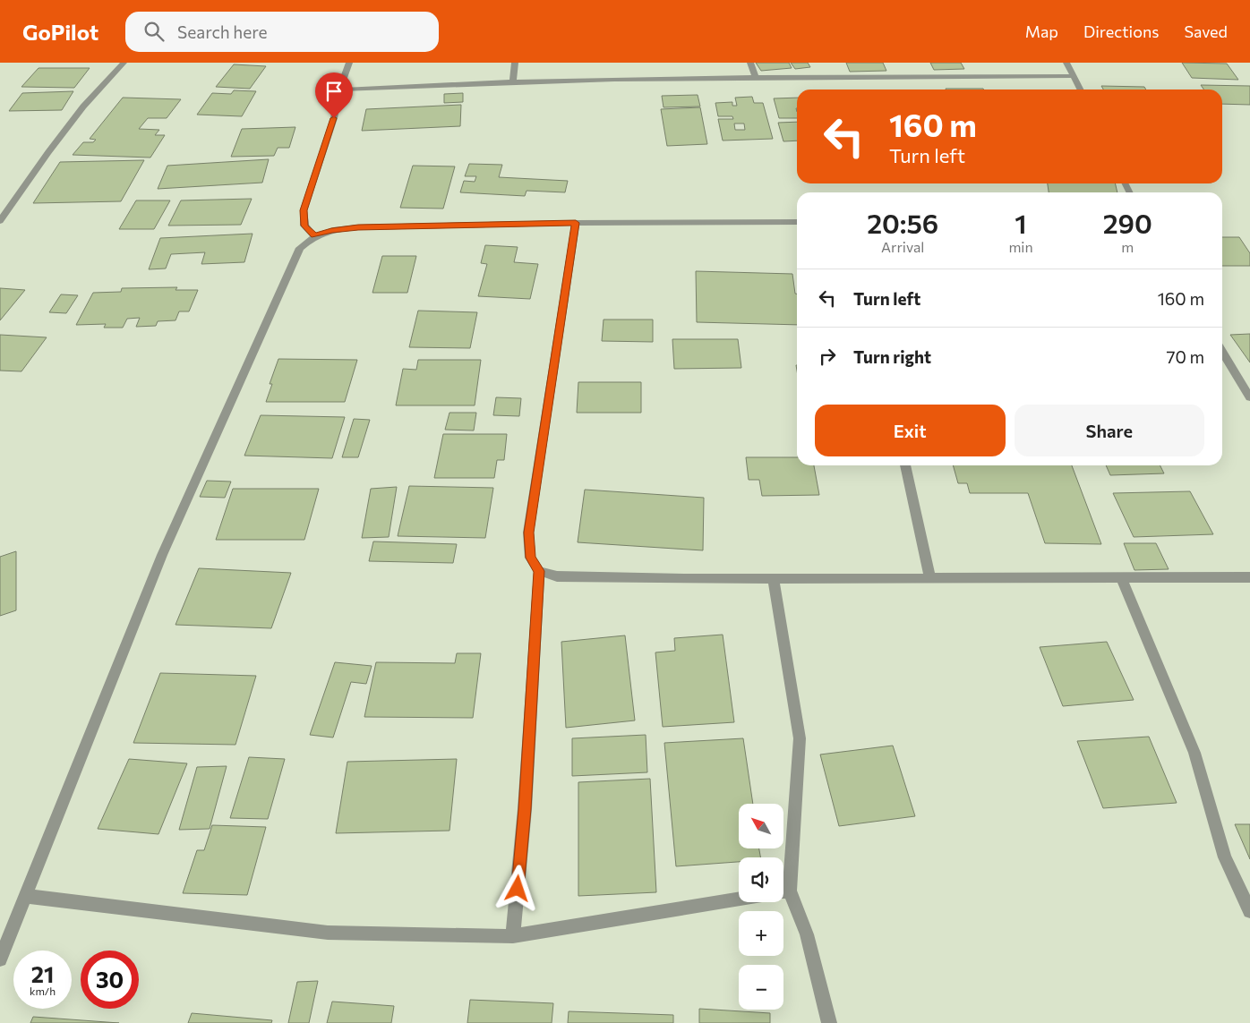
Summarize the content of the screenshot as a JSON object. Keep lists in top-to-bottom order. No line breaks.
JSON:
{"north":"top left","page":{"header":"GoPilot","search":"Search here","nav":["Map","Directions","Saved"],"turn":["160 m","Turn left"],"eta":["20:56","Arrival","1","min","290","m"],"list":[{"name":"Turn left","value":"160 m"},{"name":"Turn right","value":"70 m"}],"buttons":["Exit","Share"],"map_buttons":["+","−"],"speed":"21 km/h","limit":"30"}}
